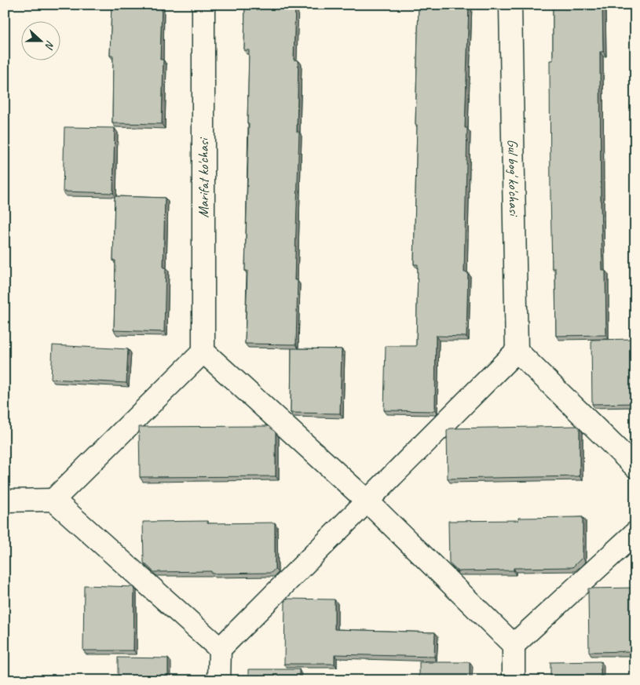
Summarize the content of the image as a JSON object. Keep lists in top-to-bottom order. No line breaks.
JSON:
{"streets":{"street":["Gul bog' ko'chasi","Marifat ko'chasi"]},"north":"right"}
